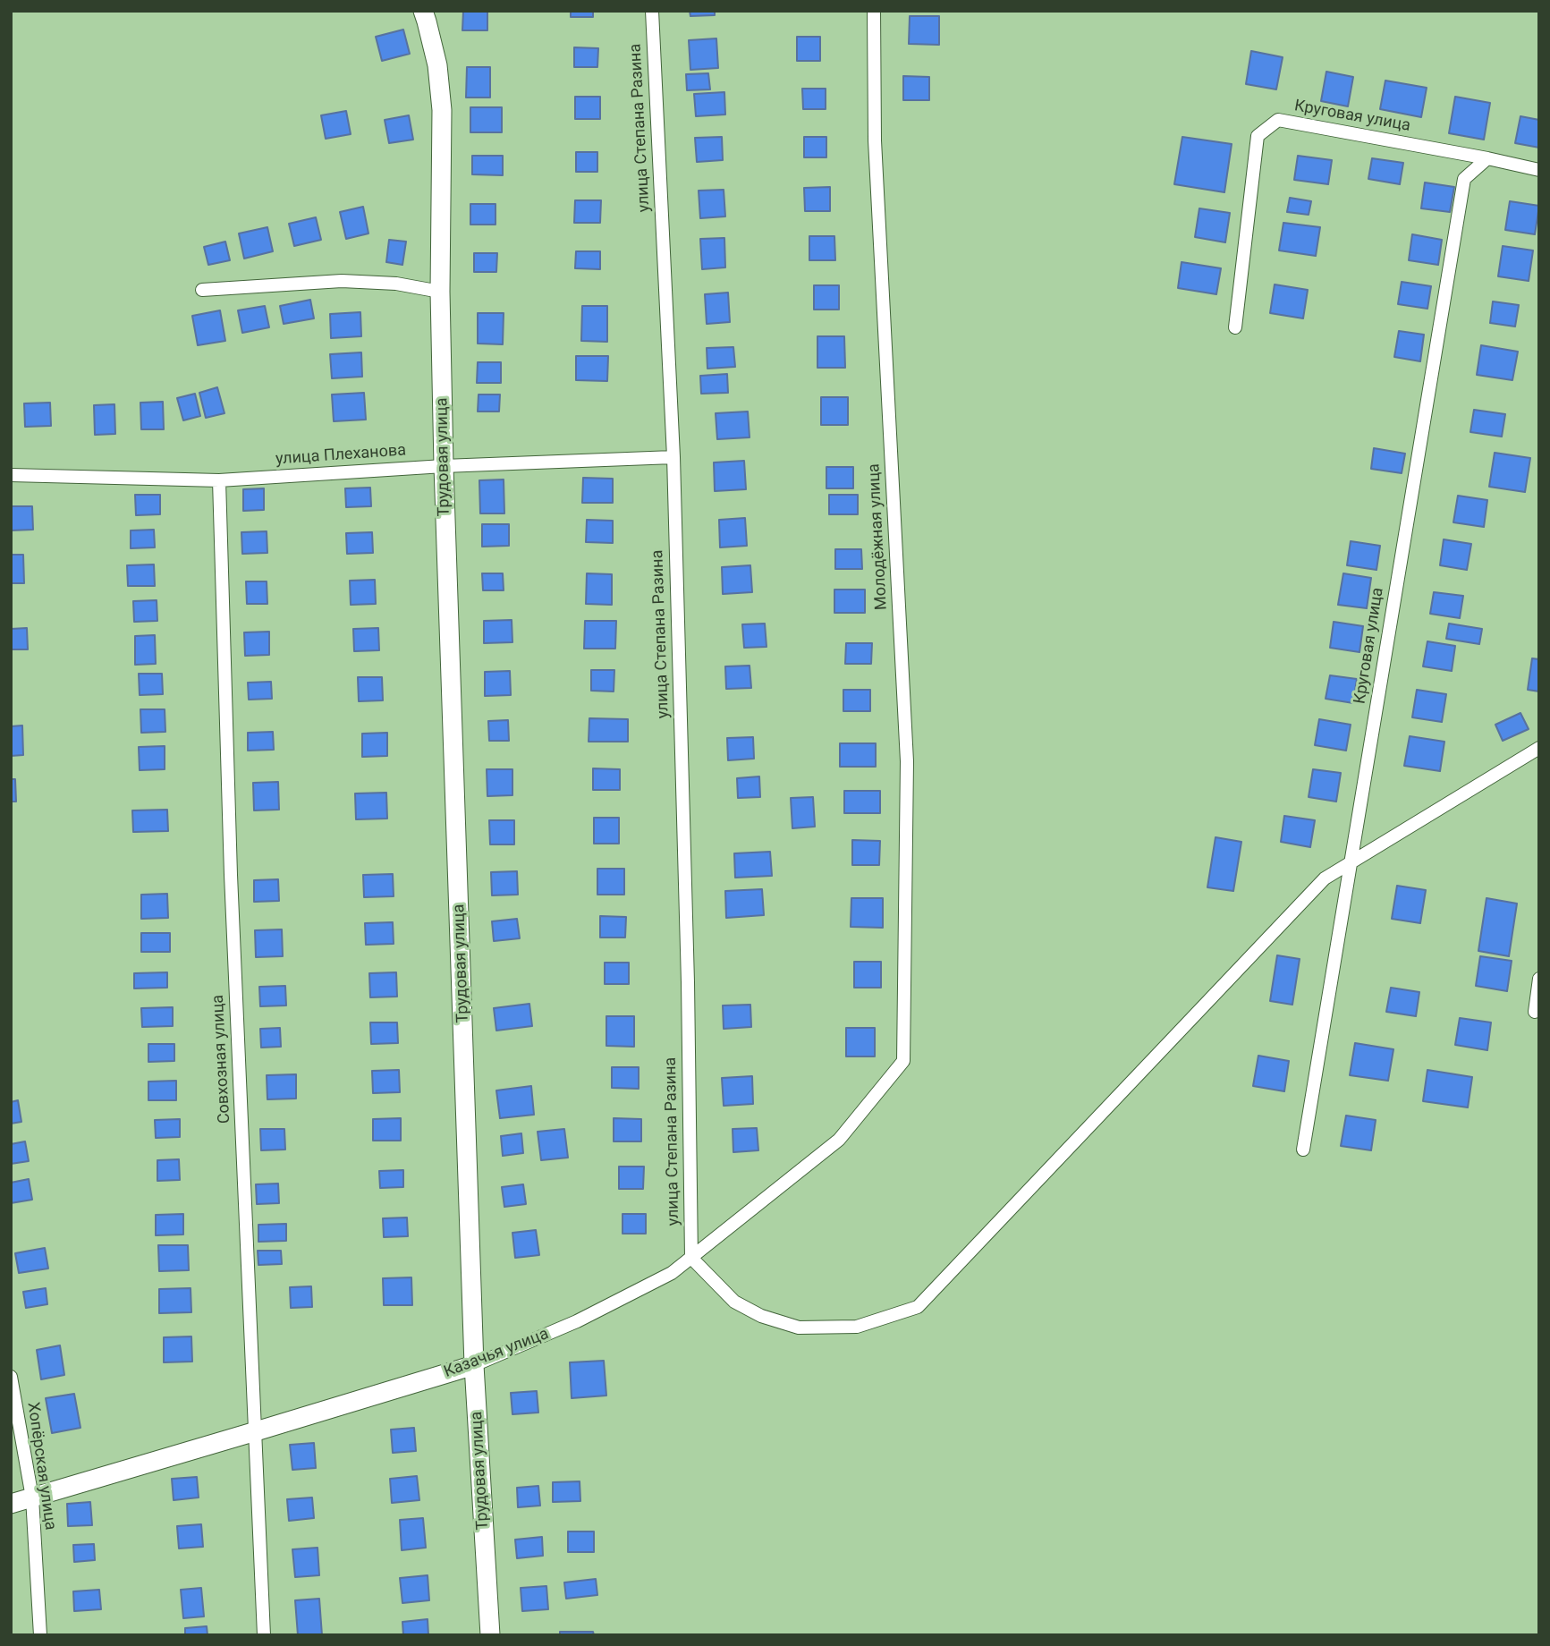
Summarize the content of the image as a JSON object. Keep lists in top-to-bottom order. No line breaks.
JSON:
{"streets":{"street":["Круговая улица","улица Степана Разина","улица Плеханова","Трудовая улица","Молодёжная улица","Совхозная улица","Казачья улица","Хопёрская улица"]},"crossings":[["улица Степана Разина","улица Плеханова"],["улица Степана Разина","Казачья улица"],["улица Плеханова","Трудовая улица"],["улица Плеханова","Совхозная улица"],["Трудовая улица","Казачья улица"],["Молодёжная улица","Казачья улица"],["Совхозная улица","Казачья улица"],["Казачья улица","Хопёрская улица"]]}
